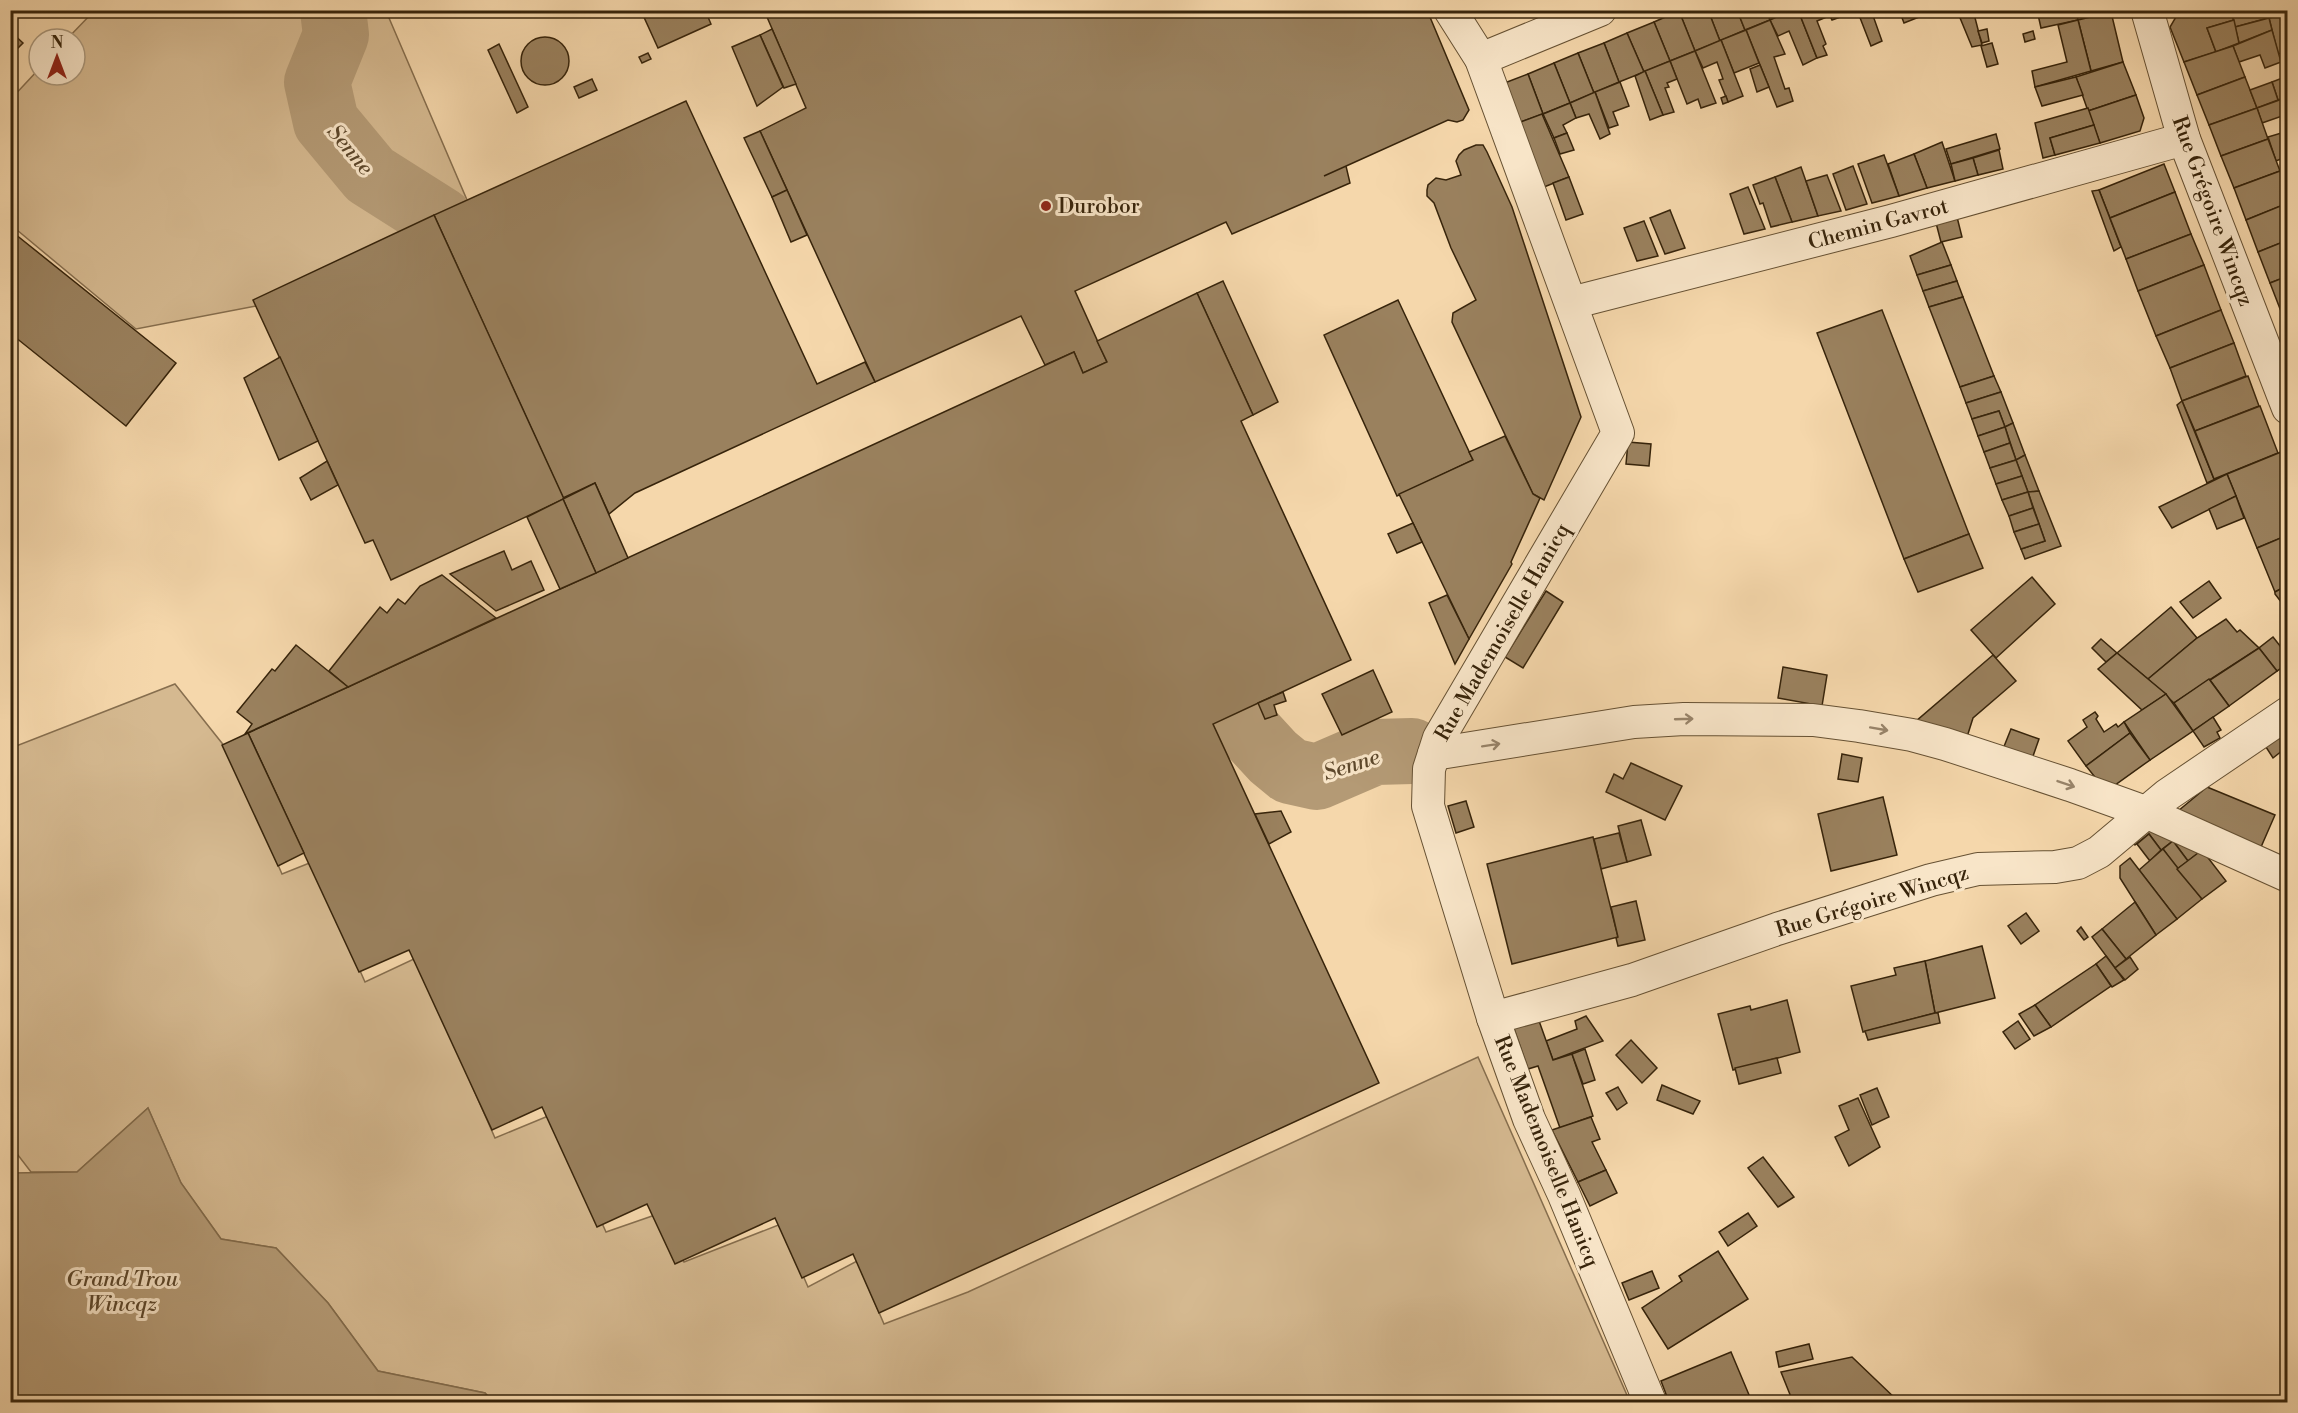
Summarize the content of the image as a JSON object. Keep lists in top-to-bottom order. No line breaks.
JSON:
{"streets":{"street":["Rue Grégoire Wincqz","Chemin Gavrot","Rue Mademoiselle Hanicq"]},"crossings":[["Rue Grégoire Wincqz","Chemin Gavrot"],["Rue Grégoire Wincqz","Rue Mademoiselle Hanicq"],["Chemin Gavrot","Rue Mademoiselle Hanicq"]],"water":["Senne","Grand Trou Wincqz"],"places":["Durobor"],"north":"top"}
